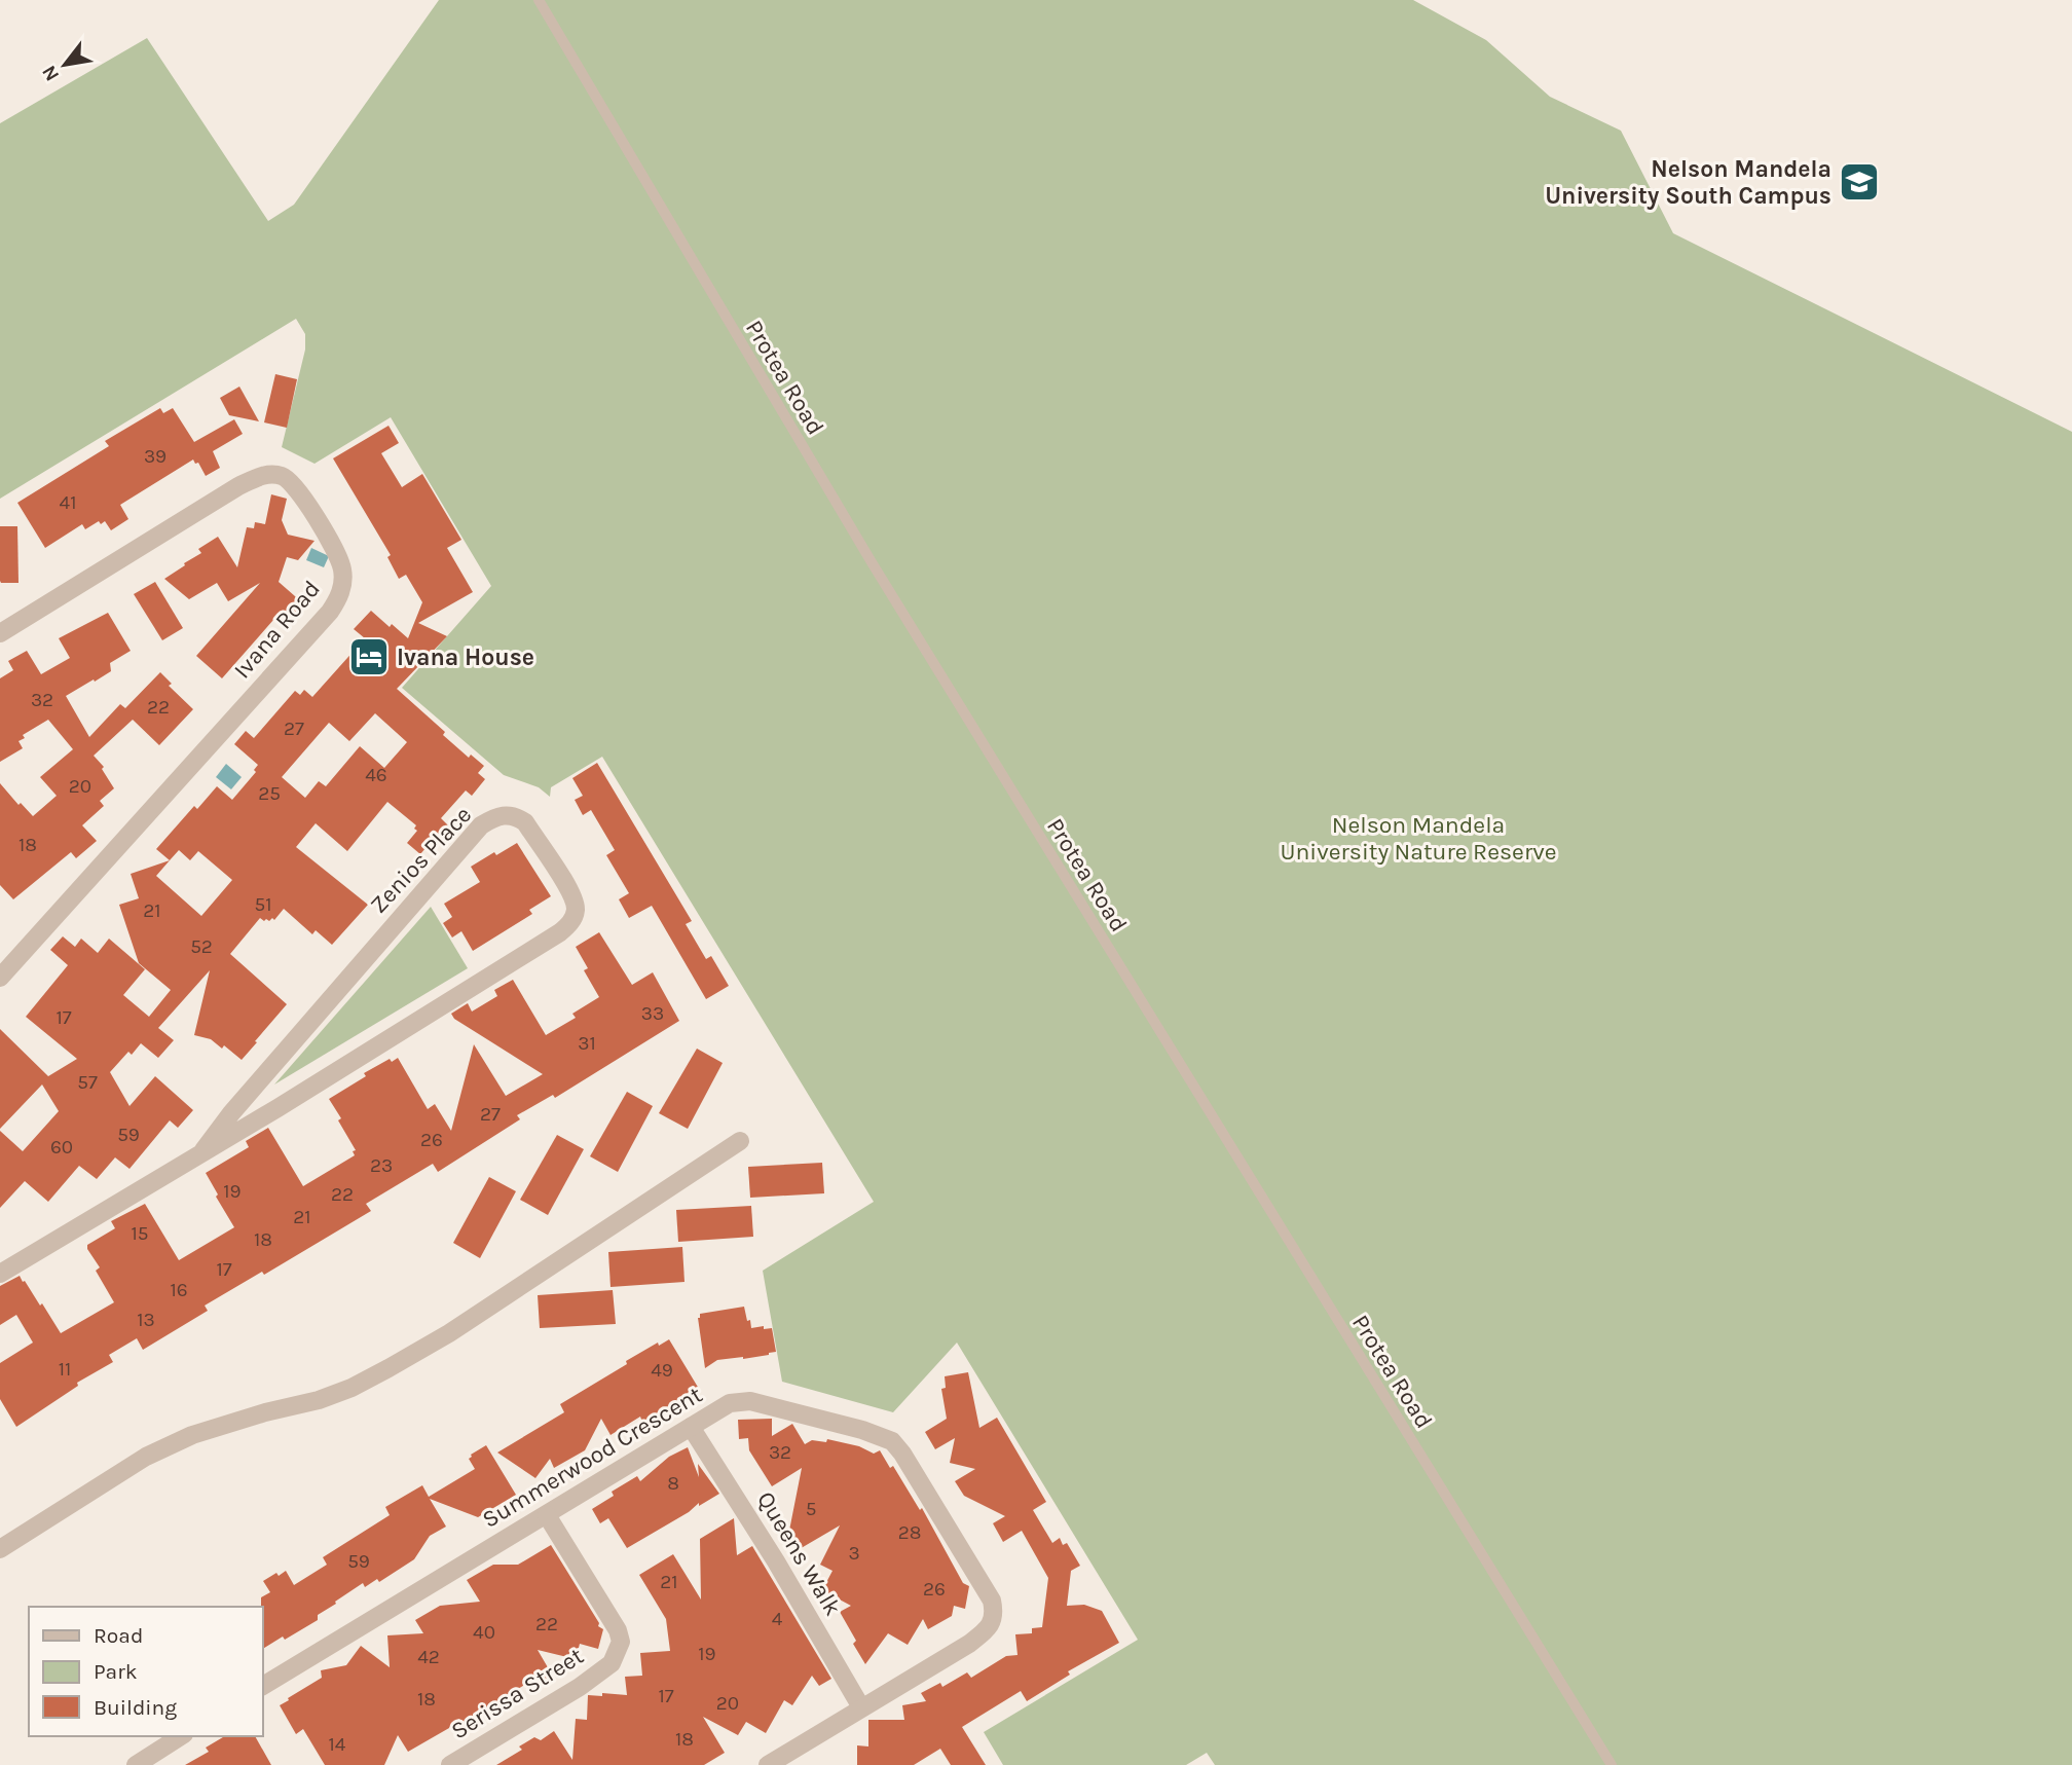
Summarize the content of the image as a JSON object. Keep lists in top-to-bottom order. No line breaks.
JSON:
{"streets":{"street":["Ivana Road","Zenios Place","Summerwood Crescent","Queens Walk","Serissa Street"],"lane":["Protea Road"]},"crossings":[["Summerwood Crescent","Queens Walk"],["Summerwood Crescent","Serissa Street"]],"parks":["Nelson Mandela University Nature Reserve"],"places":{"school or university":["Nelson Mandela University South Campus"],"hotel":["Ivana House"]},"house_numbers":["39","41","32","22","27","46","20","25","18","51","21","52","33","17","31","57","27","59","26","60","23","19","22","21","15","18","17","16","13","11","49","32","8","5","28","3","59","21","26","4","22","40","19","42","17","18","20","18","14"],"legend":["Road","Park","Building"],"north":"bottom left"}
